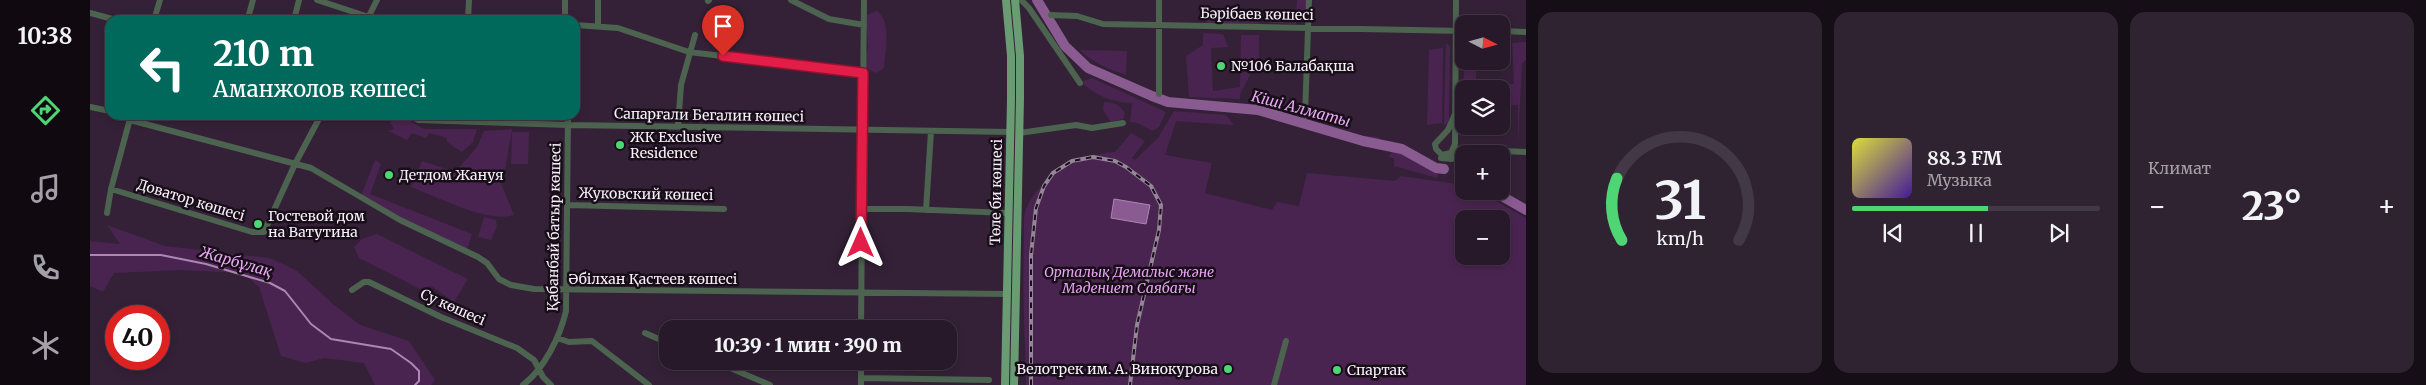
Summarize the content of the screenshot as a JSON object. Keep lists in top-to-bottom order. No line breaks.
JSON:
{"streets":{"main road":["Төле би көшесі"],"street":["Бәрібаев көшесі","Сапарғали Бегалин көшесі","Жуковский көшесі","Доватор көшесі","Қабанбай батыр көшесі","Әбілхан Қастеев көшесі","Су көшесі"]},"crossings":[["Сапарғали Бегалин көшесі","Төле би көшесі"],["Сапарғали Бегалин көшесі","Қабанбай батыр көшесі"],["Төле би көшесі","Әбілхан Қастеев көшесі"],["Жуковский көшесі","Қабанбай батыр көшесі"],["Доватор көшесі","Әбілхан Қастеев көшесі"],["Қабанбай батыр көшесі","Әбілхан Қастеев көшесі"],["Қабанбай батыр көшесі","Су көшесі"]],"water":["Кіші Алматы","Жарбұлақ"],"parks":["Орталық Демалыс және Мәдениет Саябағы"],"places":["№106 Балабақша","ЖК Exclusive Residence","Детдом Жануя","Гостевой дом на Ватутина","Велотрек им. А. Винокурова","Спартак"],"north":"right","page":{"tabs":"10:38","tile":"Климат","map_buttons":["+","−"],"turn":["210 m","Аманжолов көшесі"],"song":["88.3 FM","Музыка"],"heat":["−","23°","+"],"limit":"40","trip":"10:39 · 1 мин · 390 m","gauge":["31","km/h"]}}
